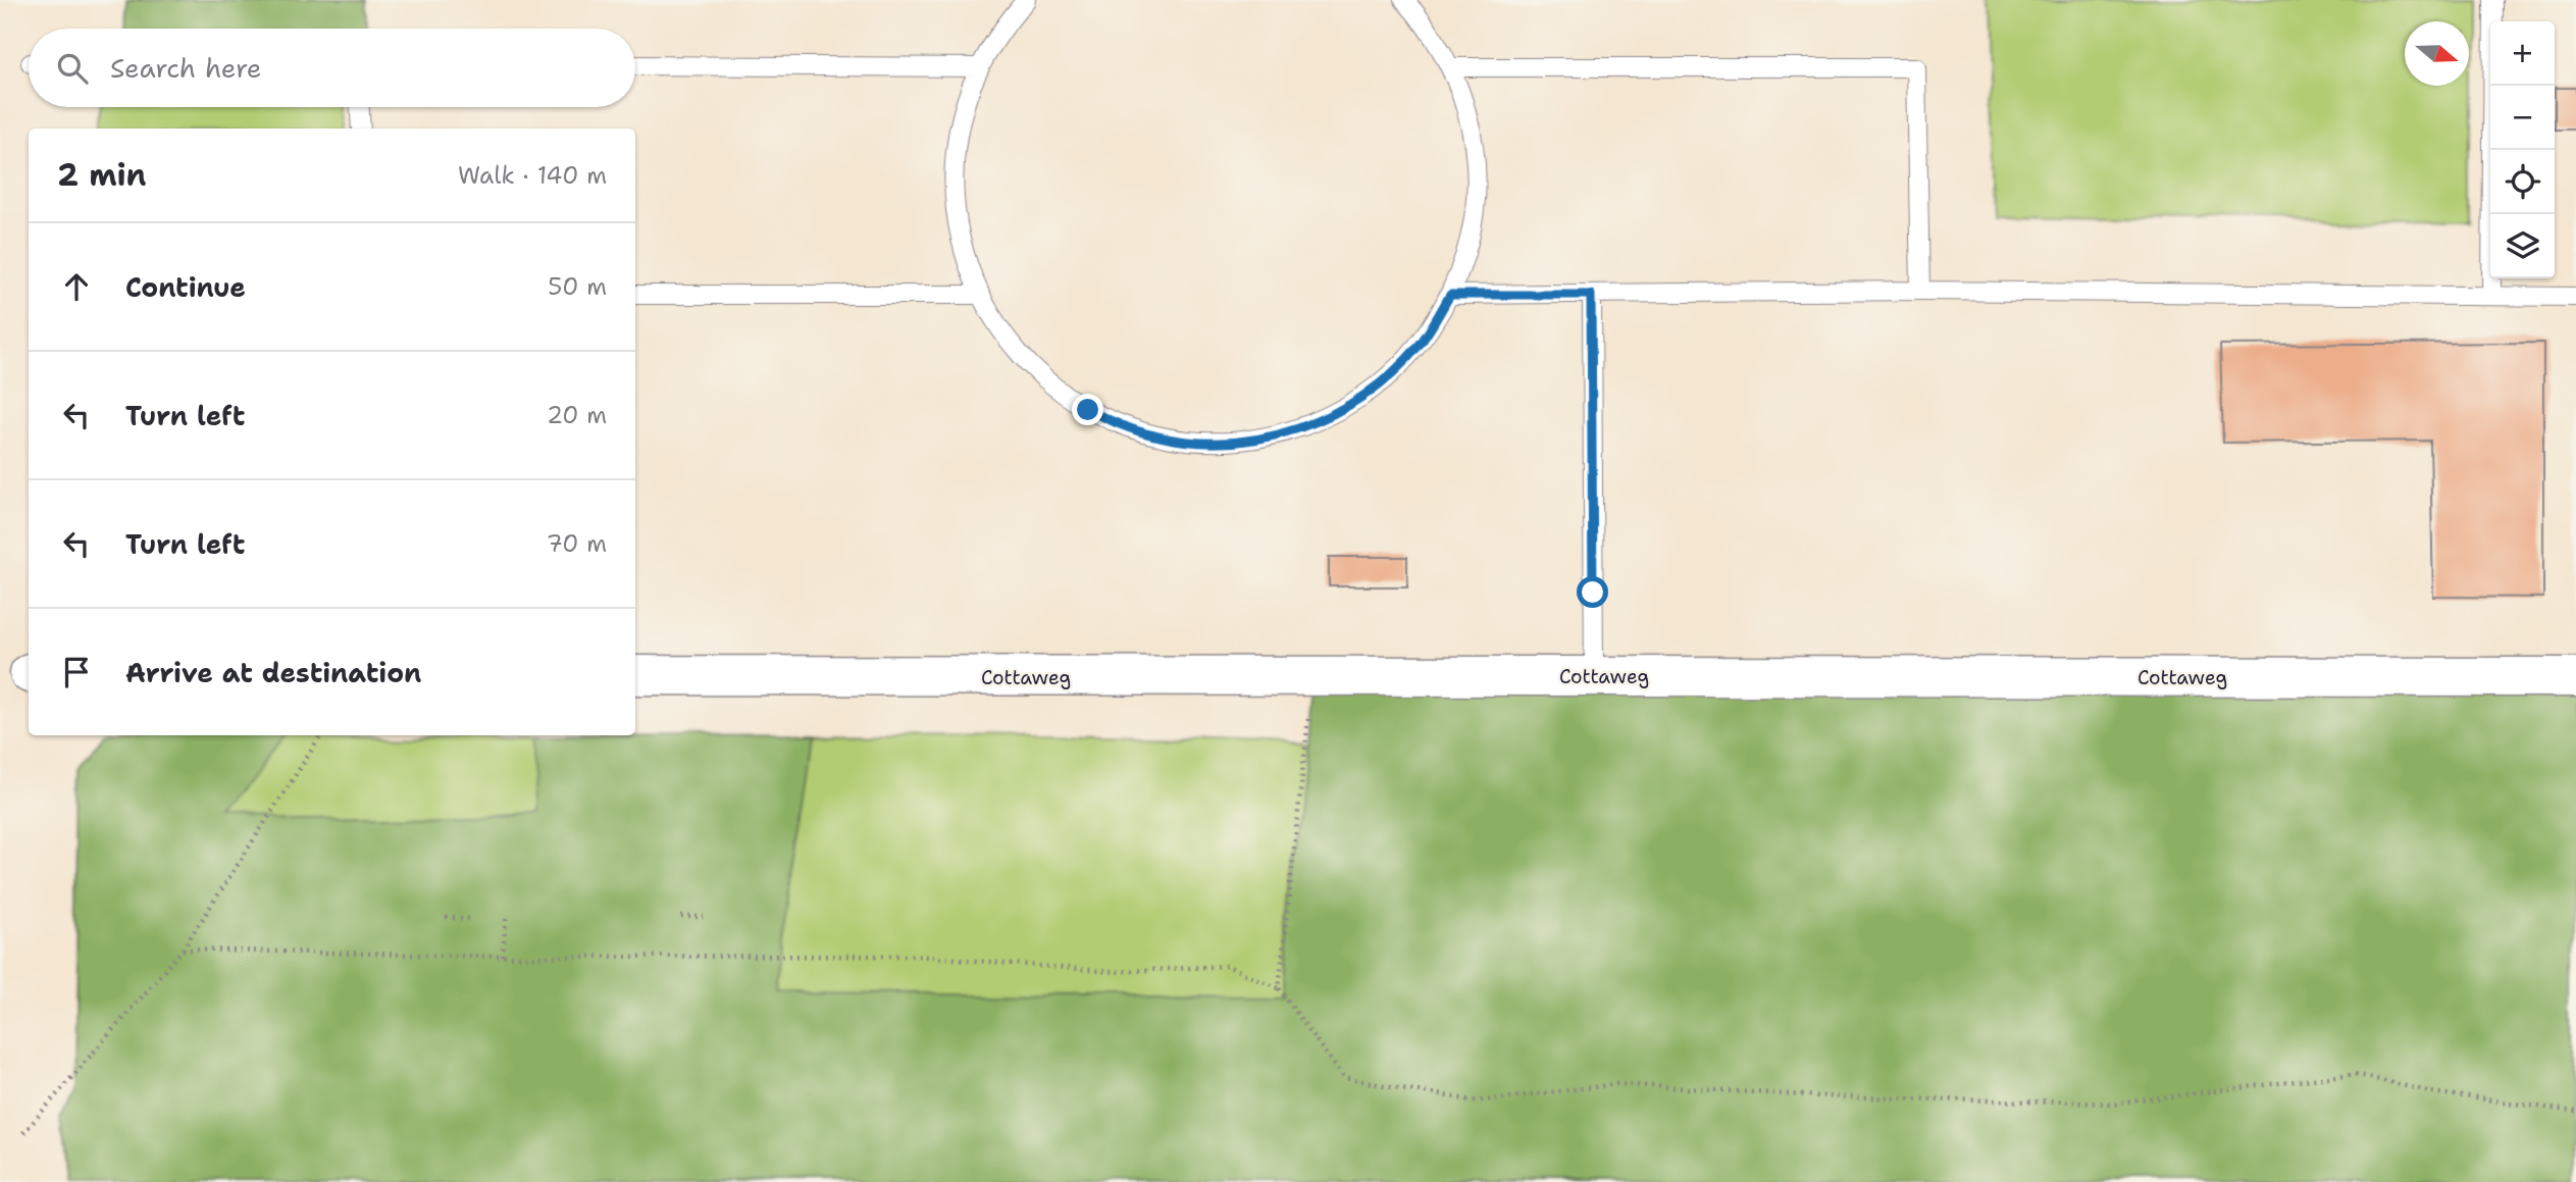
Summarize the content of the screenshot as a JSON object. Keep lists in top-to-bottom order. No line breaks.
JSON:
{"streets":{"street":["Cottaweg"]},"north":"right","page":{"map_buttons":["+","−"],"search":"Search here","heading":["2 min","Walk · 140 m"],"list":[["Continue","50 m"],["Turn left","20 m"],["Turn left","70 m"],"Arrive at destination"]}}
